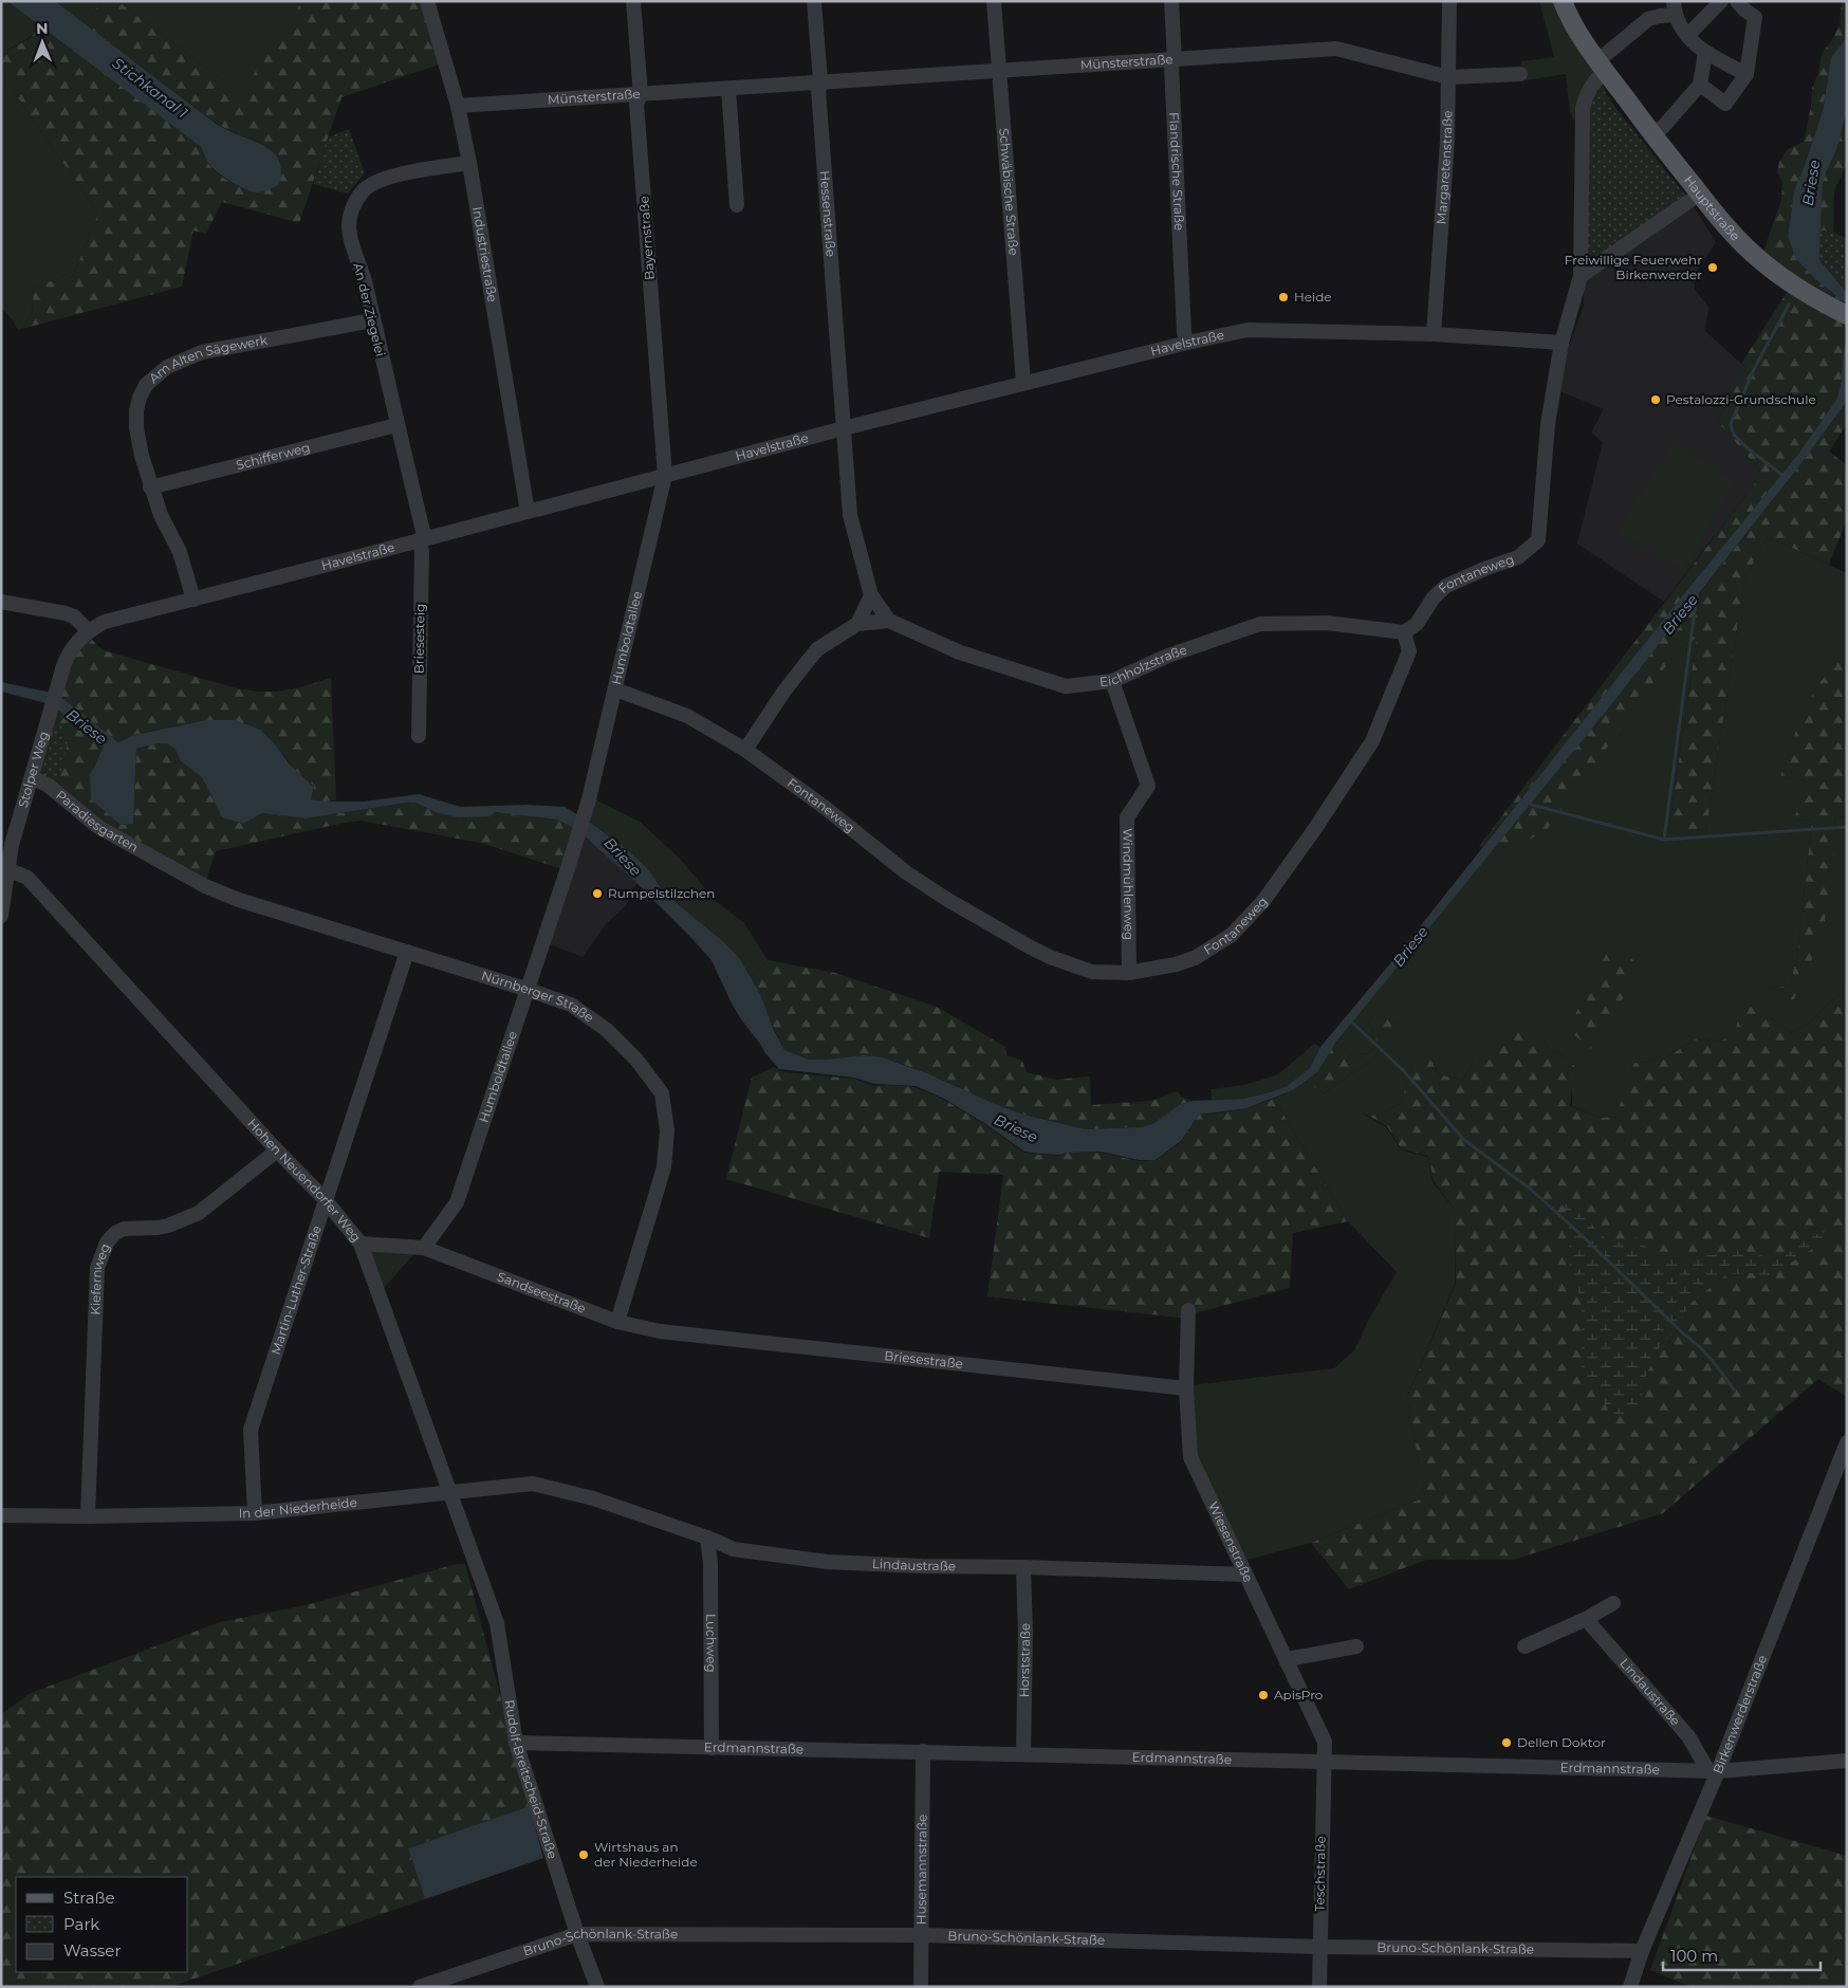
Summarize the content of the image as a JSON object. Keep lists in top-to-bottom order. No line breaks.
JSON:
{"streets":{"main road":["Hauptstraße"],"street":["Münsterstraße","Margaretenstraße","Flandrische Straße","Schwäbische Straße","Hessenstraße","Bayernstraße","Industriestraße","An der Ziegelei","Havelstraße","Am Alten Sägewerk","Schifferweg","Fontaneweg","Humboldtallee","Briesesteig","Eichholzstraße","Stolper Weg","Paradiesgarten","Windmühlenweg","Nürnberger Straße","Hohen Neuendorfer Weg","Kiefernweg","Martin-Luther-Straße","Sandseestraße","Briesestraße","In der Niederheide","Wiesenstraße","Lindaustraße","Luchweg","Horststraße","Birkenwerderstraße","Erdmannstraße","Rudolf-Breitscheid-Straße","Husemannstraße","Teschstraße","Bruno-Schönlank-Straße"]},"crossings":[["Münsterstraße","Margaretenstraße"],["Münsterstraße","Flandrische Straße"],["Münsterstraße","Schwäbische Straße"],["Münsterstraße","Hessenstraße"],["Münsterstraße","Bayernstraße"],["Münsterstraße","Industriestraße"],["Margaretenstraße","Havelstraße"],["Flandrische Straße","Havelstraße"],["Schwäbische Straße","Havelstraße"],["Hessenstraße","Havelstraße"],["Bayernstraße","Havelstraße"],["Bayernstraße","Humboldtallee"],["Industriestraße","An der Ziegelei"],["Industriestraße","Havelstraße"],["An der Ziegelei","Havelstraße"],["An der Ziegelei","Am Alten Sägewerk"],["An der Ziegelei","Schifferweg"],["An der Ziegelei","Briesesteig"],["Havelstraße","Am Alten Sägewerk"],["Havelstraße","Fontaneweg"],["Havelstraße","Humboldtallee"],["Havelstraße","Briesesteig"],["Havelstraße","Stolper Weg"],["Am Alten Sägewerk","Schifferweg"],["Fontaneweg","Humboldtallee"],["Fontaneweg","Eichholzstraße"],["Fontaneweg","Windmühlenweg"],["Humboldtallee","Nürnberger Straße"],["Humboldtallee","Sandseestraße"],["Eichholzstraße","Windmühlenweg"],["Stolper Weg","Paradiesgarten"],["Stolper Weg","Hohen Neuendorfer Weg"],["Paradiesgarten","Nürnberger Straße"],["Nürnberger Straße","Martin-Luther-Straße"],["Nürnberger Straße","Sandseestraße"],["Hohen Neuendorfer Weg","Kiefernweg"],["Hohen Neuendorfer Weg","Martin-Luther-Straße"],["Hohen Neuendorfer Weg","In der Niederheide"],["Hohen Neuendorfer Weg","Rudolf-Breitscheid-Straße"],["Kiefernweg","In der Niederheide"],["Martin-Luther-Straße","In der Niederheide"],["Sandseestraße","Briesestraße"],["Briesestraße","Wiesenstraße"],["In der Niederheide","Lindaustraße"],["Wiesenstraße","Lindaustraße"],["Wiesenstraße","Erdmannstraße"],["Wiesenstraße","Teschstraße"],["Lindaustraße","Luchweg"],["Lindaustraße","Horststraße"],["Lindaustraße","Birkenwerderstraße"],["Lindaustraße","Erdmannstraße"],["Luchweg","Erdmannstraße"],["Horststraße","Erdmannstraße"],["Birkenwerderstraße","Erdmannstraße"],["Birkenwerderstraße","Bruno-Schönlank-Straße"],["Erdmannstraße","Rudolf-Breitscheid-Straße"],["Erdmannstraße","Husemannstraße"],["Erdmannstraße","Teschstraße"],["Rudolf-Breitscheid-Straße","Bruno-Schönlank-Straße"],["Husemannstraße","Bruno-Schönlank-Straße"],["Teschstraße","Bruno-Schönlank-Straße"]],"water":["Stichkanal 1","Briese"],"places":["Freiwillige Feuerwehr Birkenwerder","Heide","Pestalozzi-Grundschule","Rumpelstilzchen","ApisPro","Dellen Doktor","Wirtshaus an der Niederheide"],"legend":["Straße","Park","Wasser"],"scale_bar":"100 m","north":"top"}
